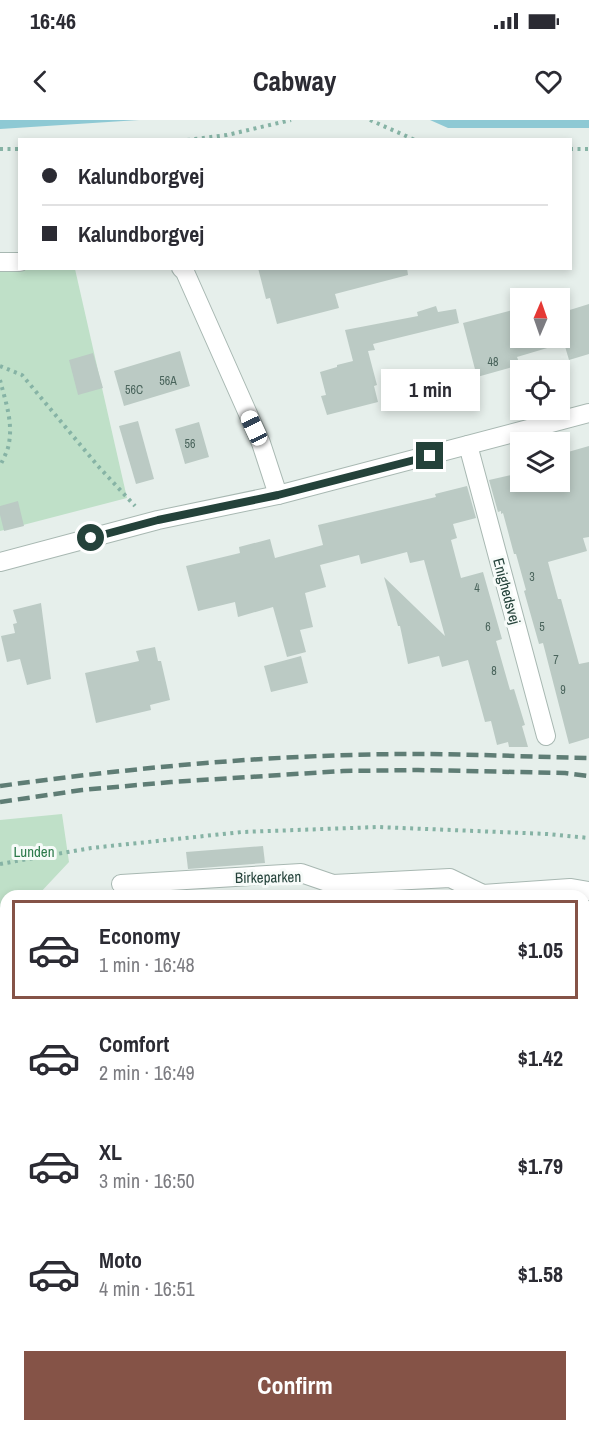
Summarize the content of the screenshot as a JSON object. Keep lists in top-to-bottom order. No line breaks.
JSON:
{"streets":{"street":["Enighedsvej","Birkeparken"]},"parks":["Lunden"],"house_numbers":["48","56A","56C","56","3","4","6","5","7","8","9"],"north":"top","page":{"status":"16:46","header":"Cabway","banner":["Kalundborgvej","Kalundborgvej"],"bubble":"1 min","list":[{"name":"Economy","note":"1 min · 16:48","value":"$1.05"},{"name":"Comfort","note":"2 min · 16:49","value":"$1.42"},{"name":"XL","note":"3 min · 16:50","value":"$1.79"},{"name":"Moto","note":"4 min · 16:51","value":"$1.58"}],"buttons":"Confirm"}}
